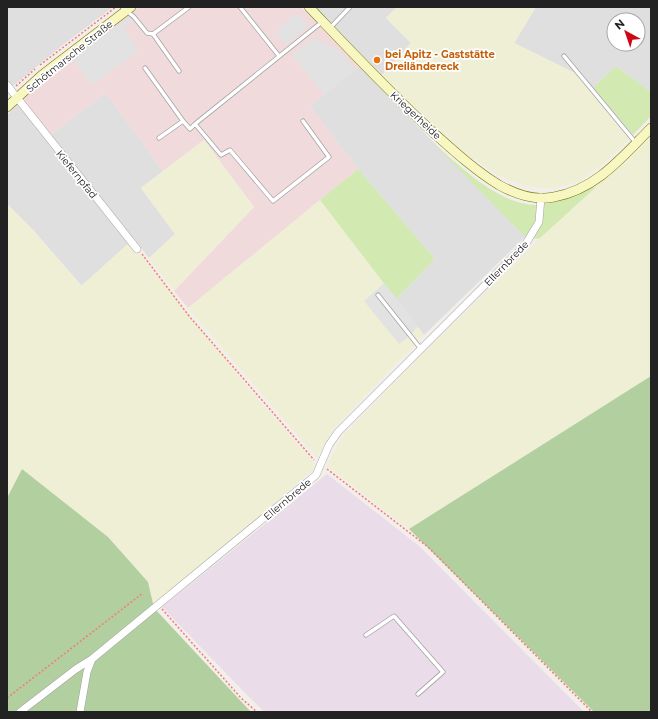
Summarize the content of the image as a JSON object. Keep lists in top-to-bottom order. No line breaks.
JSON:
{"streets":{"street":["Schötmarsche Straße","Kriegerheide","Kiefernpfad","Ellernbrede"]},"crossings":[["Schötmarsche Straße","Kiefernpfad"],["Kriegerheide","Ellernbrede"]],"places":["bei Apitz - Gaststätte Dreiländereck"],"north":"top left"}
